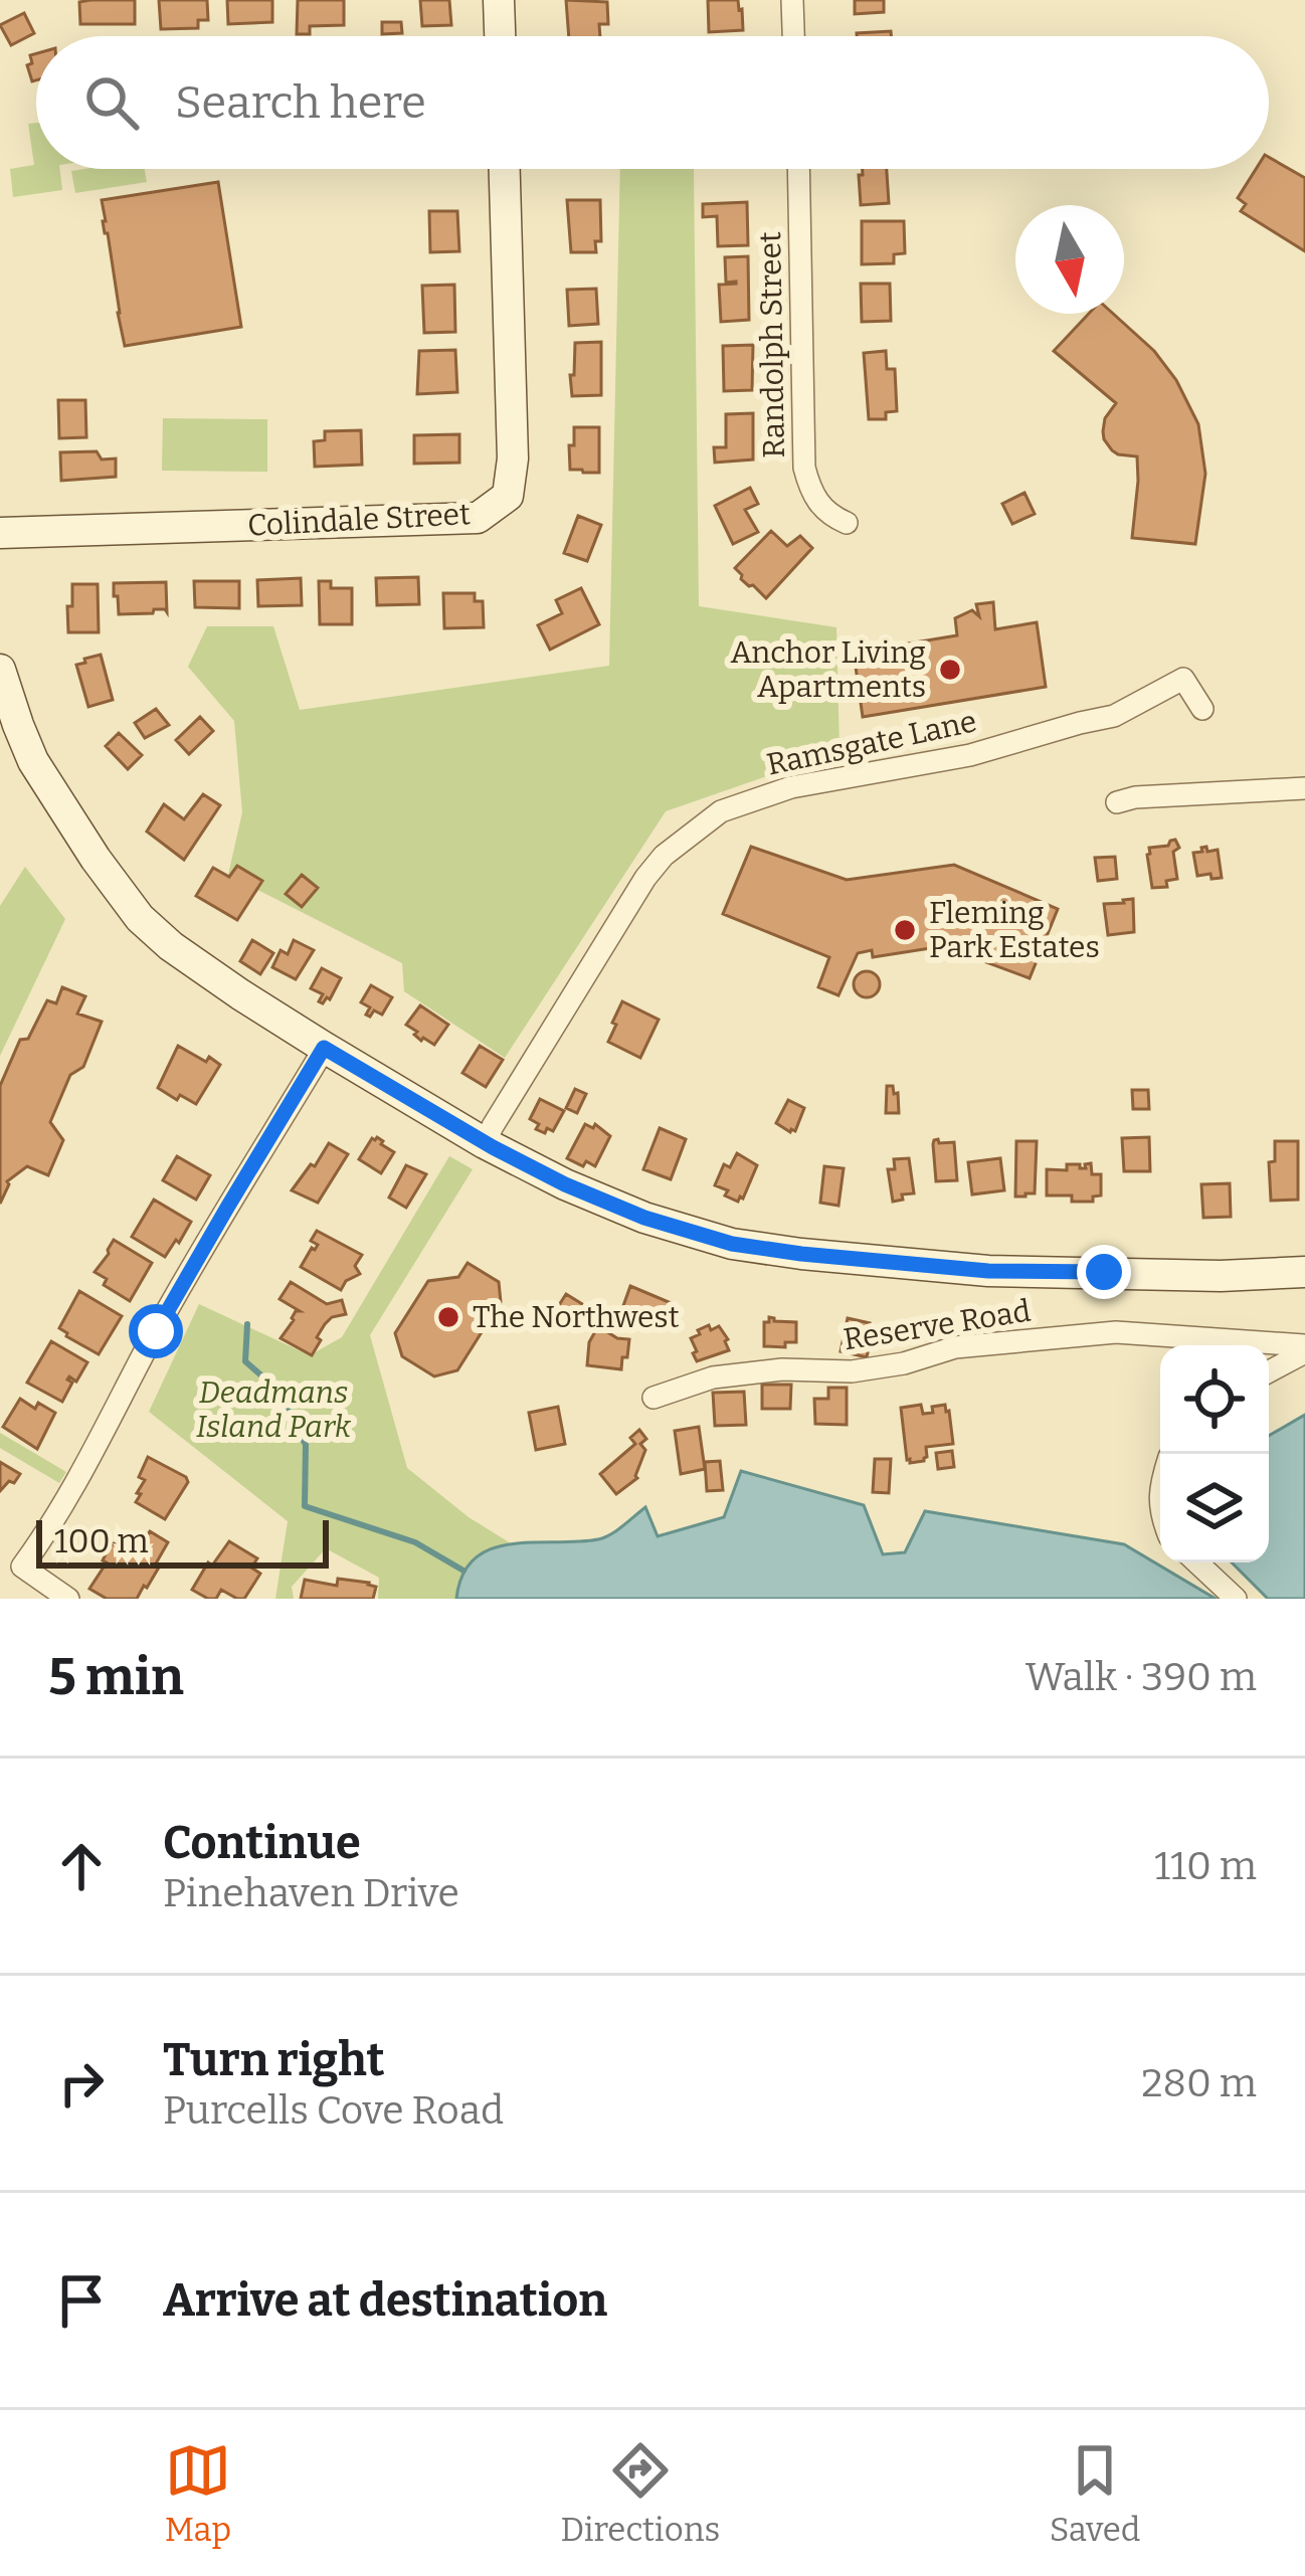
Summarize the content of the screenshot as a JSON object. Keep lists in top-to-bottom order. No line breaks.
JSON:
{"streets":{"main road":["Colindale Street"],"street":["Randolph Street","Ramsgate Lane","Reserve Road"]},"parks":["Deadmans Island Park"],"places":["Anchor Living Apartments","Fleming Park Estates","The Northwest"],"scale_bar":"100 m","north":"bottom","page":{"search":"Search here","scale":"100 m","heading":["5 min","Walk · 390 m"],"list":[["Continue","Pinehaven Drive","110 m"],["Turn right","Purcells Cove Road","280 m"],"Arrive at destination"],"nav":["Map","Directions","Saved"]}}
